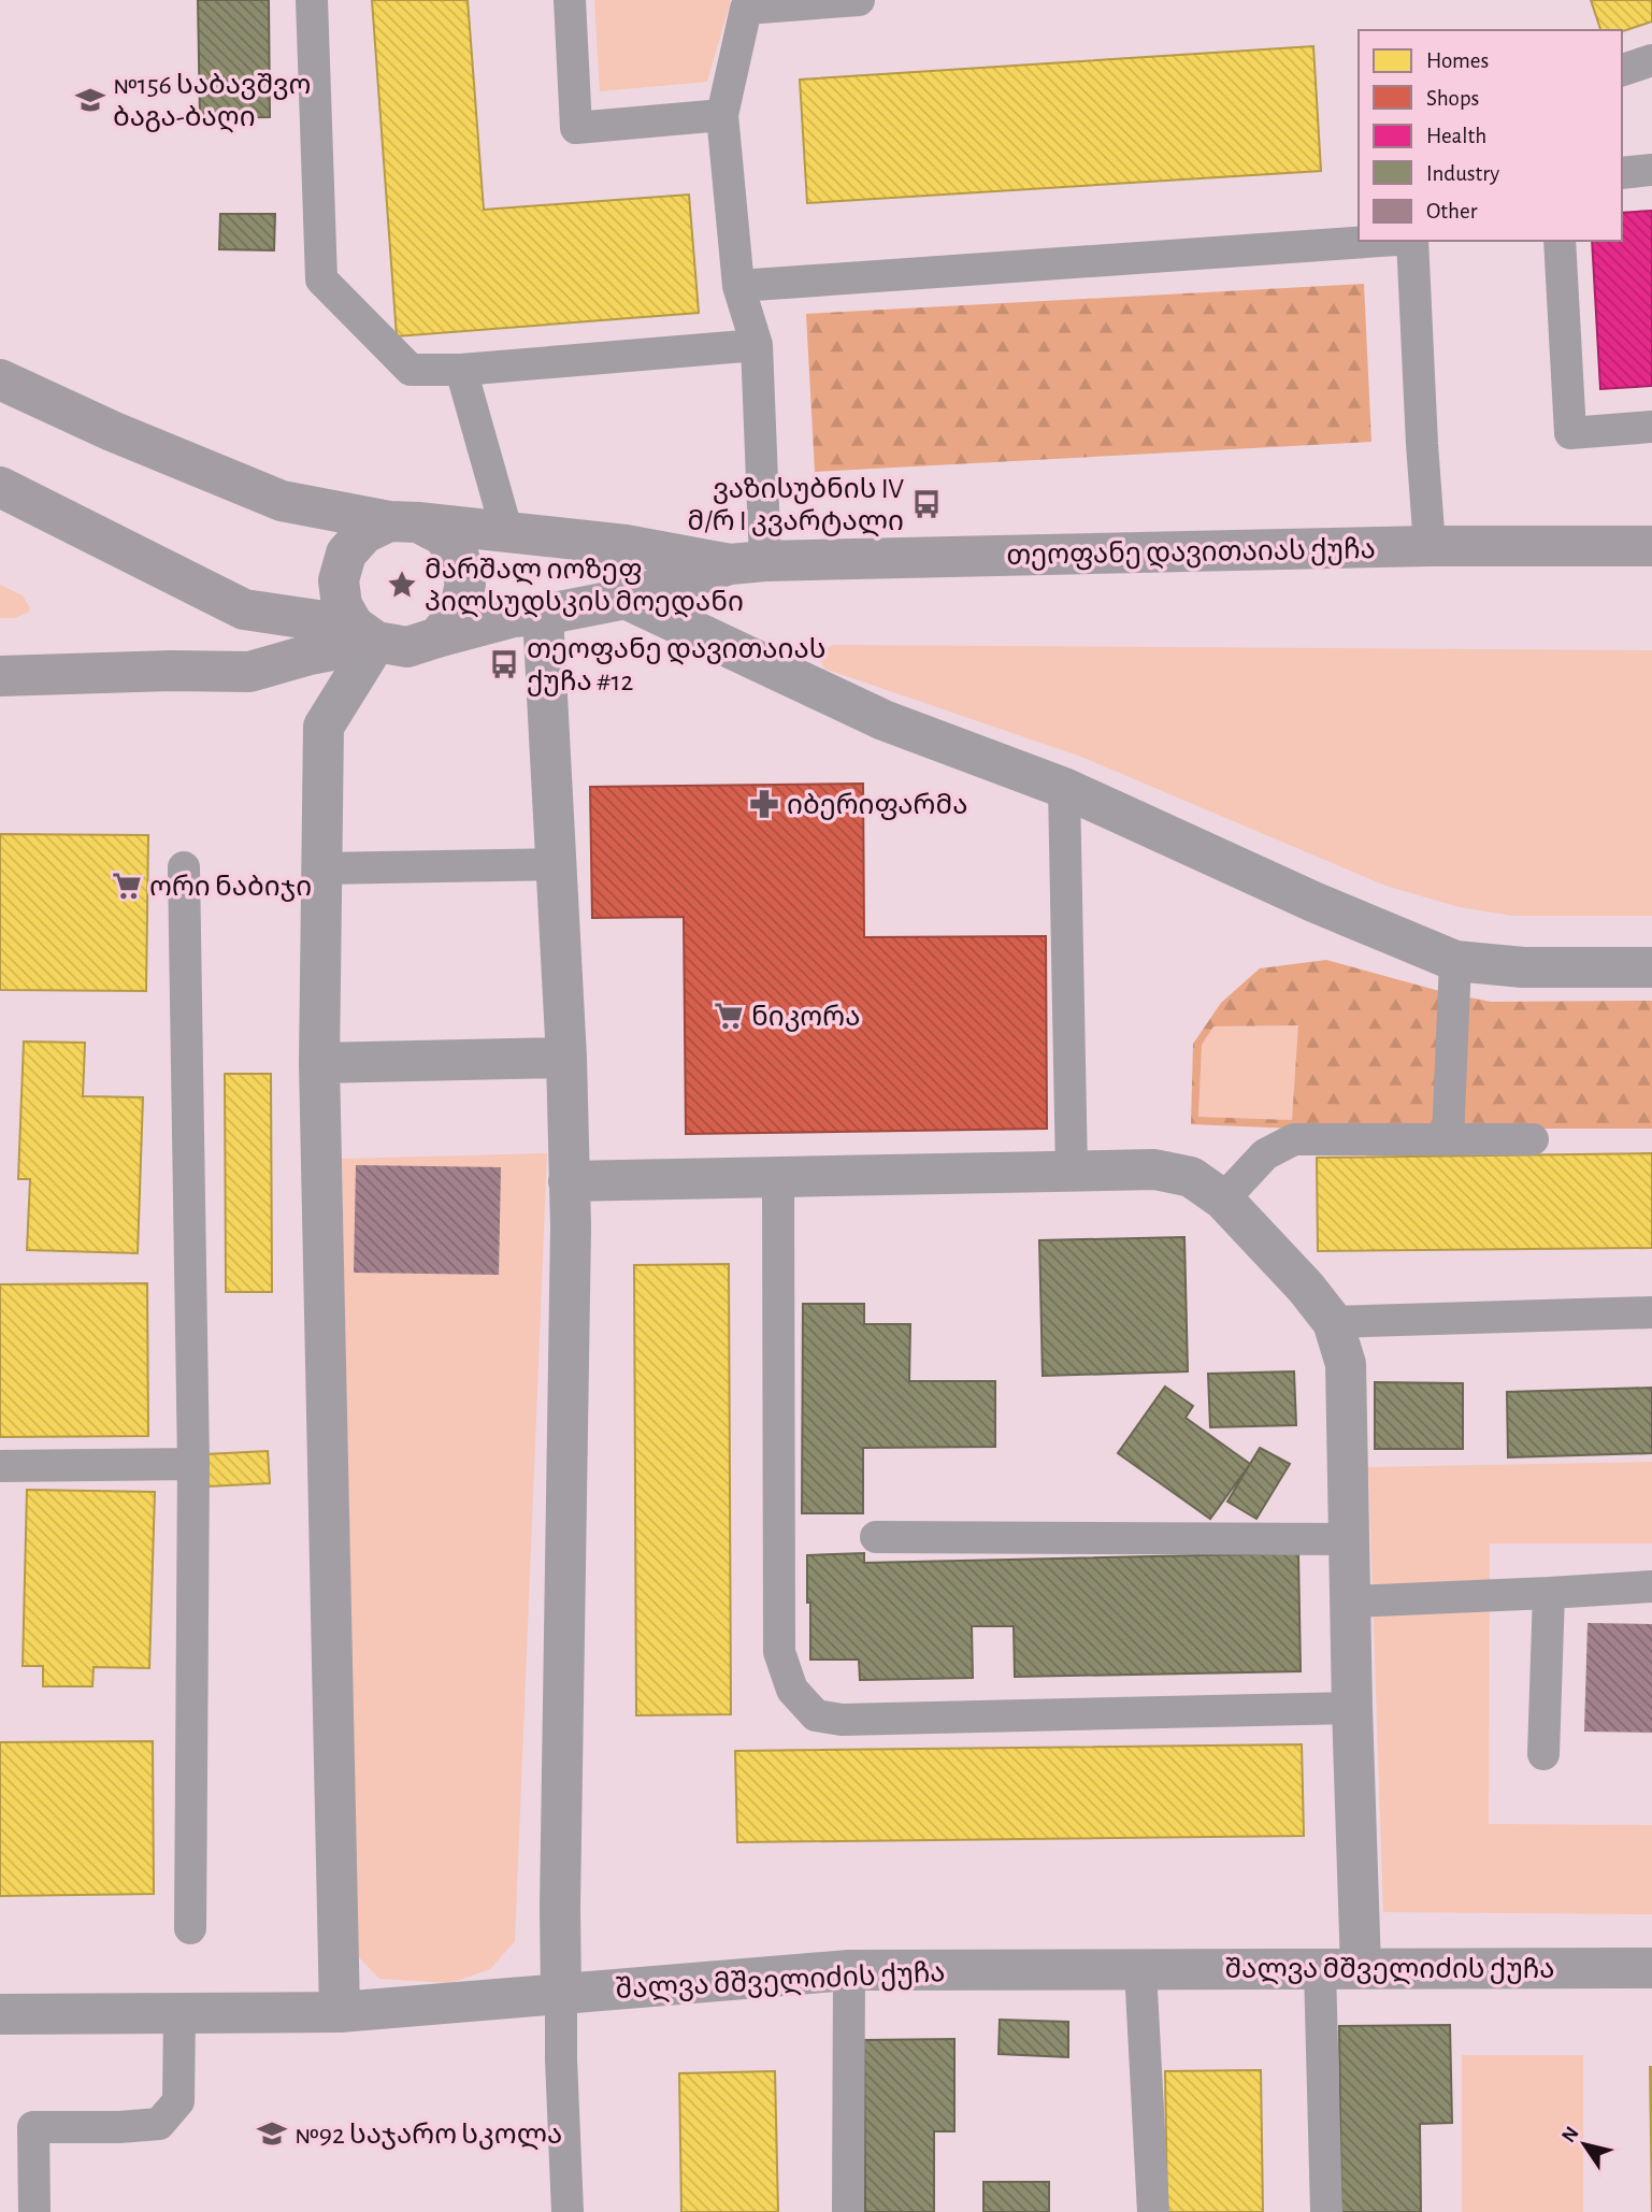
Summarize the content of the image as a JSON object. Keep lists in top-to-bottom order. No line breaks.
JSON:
{"streets":{"main road":["თეოფანე დავითაიას ქუჩა"],"street":["შალვა მშველიძის ქუჩა"]},"places":{"school or university":["№156 საბავშვო ბაგა-ბაღი","№92 საჯარო სკოლა"],"bus stop":["ვაზისუბნის IV მ/რ I კვარტალი","თეოფანე დავითაიას ქუჩა #12"],"place":["მარშალ იოზეფ პილსუდსკის მოედანი"],"pharmacy":["იბერიფარმა"],"supermarket":["ორი ნაბიჯი","ნიკორა"]},"legend":["Homes","Shops","Health","Industry","Other"],"north":"top left"}
